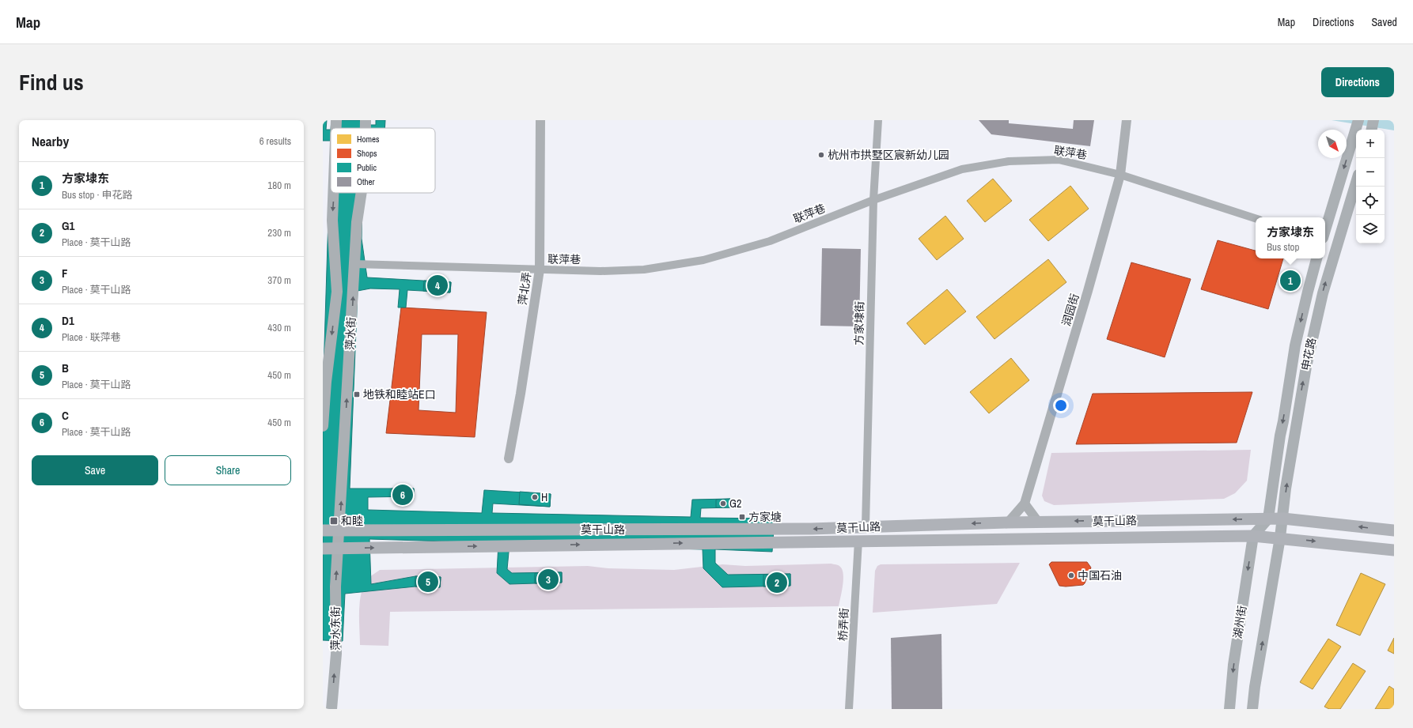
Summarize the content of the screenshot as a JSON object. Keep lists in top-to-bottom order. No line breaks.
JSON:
{"streets":{"main road":["萍水街","申花路","莫干山路","湖州街","萍水东街"],"street":["联萍巷","萍北弄","润园街","方家埭街","桥弄街"]},"crossings":[["联萍巷","萍北弄"],["联萍巷","润园街"],["联萍巷","方家埭街"],["联萍巷","萍水街"],["润园街","莫干山路"],["方家埭街","莫干山路"],["萍水街","莫干山路"],["萍水街","萍水东街"],["申花路","莫干山路"],["莫干山路","湖州街"],["莫干山路","桥弄街"],["莫干山路","萍水东街"]],"one_way":["萍水东街"],"places":{"other":["杭州市拱墅区宸新幼儿园","H","G2","中国石油"],"transit":["地铁和睦站E口","方家塘","和睦"]},"legend":["Homes","Shops","Public","Other"],"north":"bottom right","page":{"header":"Map","nav":["Map","Directions","Saved"],"title":"Find us","buttons":["Directions",["Save","Share"]],"heading":["Nearby","6 results"],"map_buttons":["+","−"],"list":[{"mark":"1","name":"方家埭东","note":"Bus stop · 申花路","value":"180 m"},{"mark":"2","name":"G1","note":"Place · 莫干山路","value":"230 m"},{"mark":"3","name":"F","note":"Place · 莫干山路","value":"370 m"},{"mark":"4","name":"D1","note":"Place · 联萍巷","value":"430 m"},{"mark":"5","name":"B","note":"Place · 莫干山路","value":"450 m"},{"mark":"6","name":"C","note":"Place · 莫干山路","value":"450 m"}],"popup":["方家埭东","Bus stop"],"pins":["1","4","6","3","5","2"]}}
